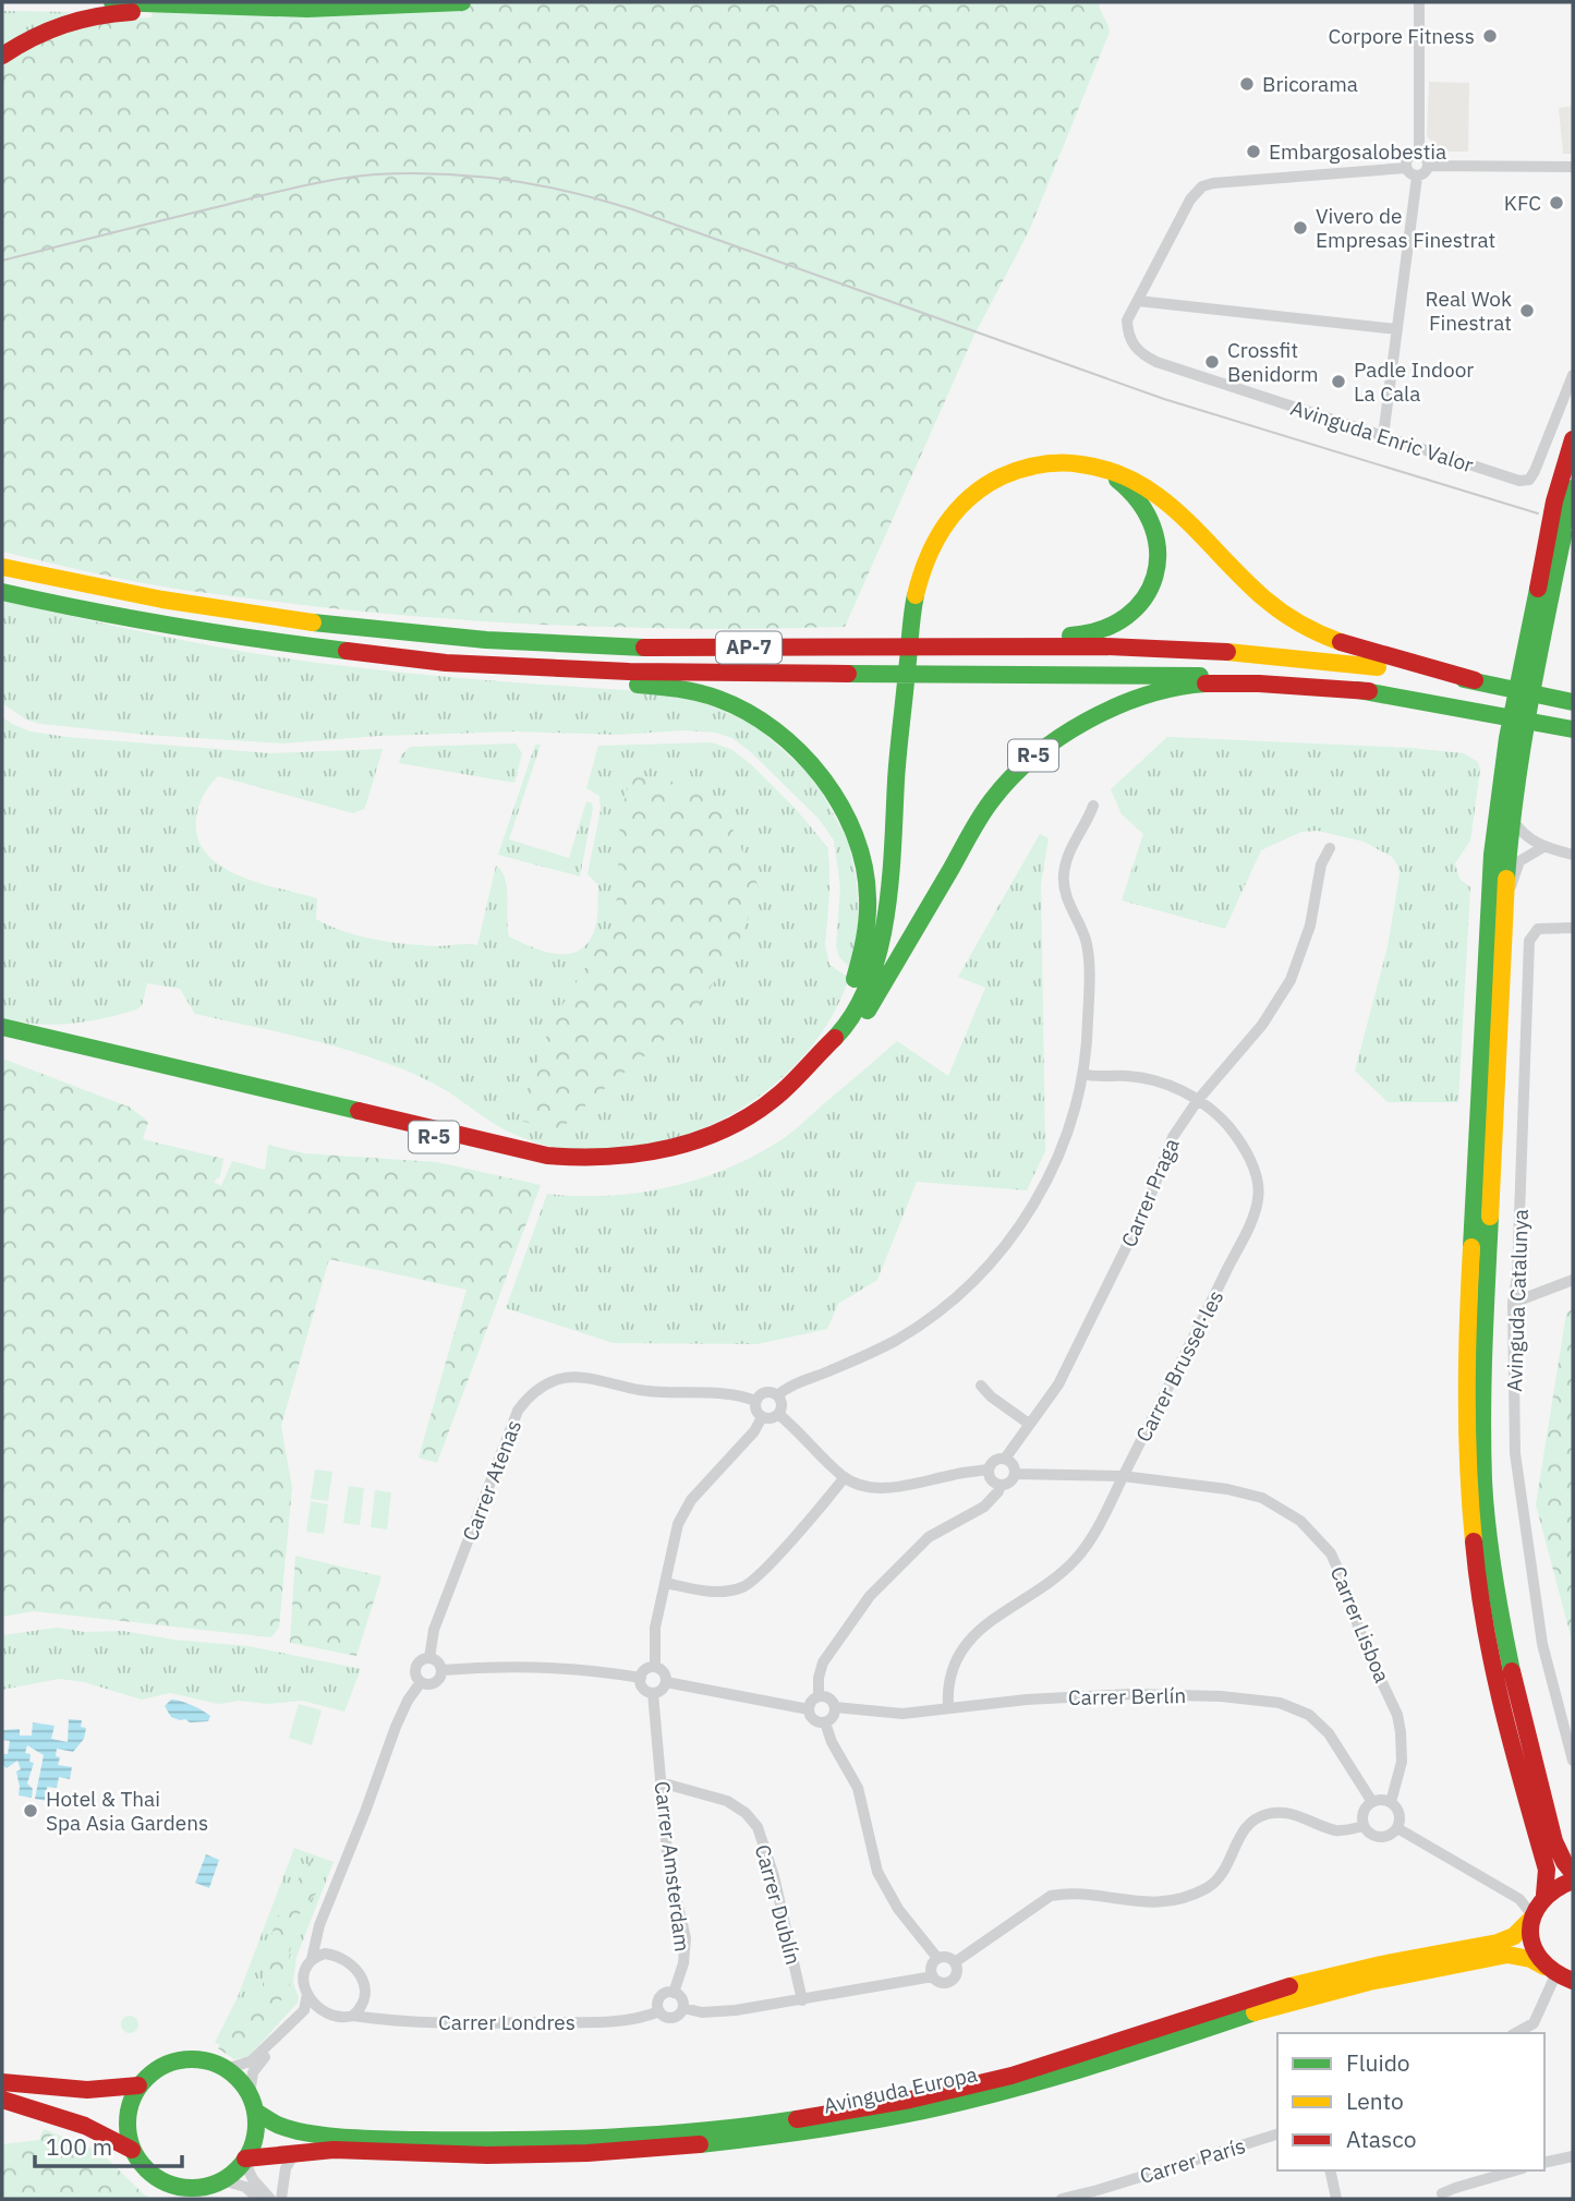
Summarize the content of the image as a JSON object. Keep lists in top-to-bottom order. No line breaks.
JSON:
{"streets":{"main road":["AP-7","R-5","Avinguda Europa"],"street":["Avinguda Enric Valor","Carrer Praga","Avinguda Catalunya","Carrer Brussel·les","Carrer Atenas","Carrer Lisboa","Carrer Berlín","Carrer Amsterdam","Carrer Dublín","Carrer Londres","Carrer París"]},"crossings":[["AP-7","R-5"],["Carrer Praga","Carrer Brussel·les"],["Carrer Praga","Carrer Lisboa"],["Carrer Brussel·les","Carrer Lisboa"],["Carrer Brussel·les","Carrer Berlín"],["Carrer Lisboa","Carrer Berlín"],["Carrer Amsterdam","Carrer Dublín"],["Carrer Amsterdam","Carrer Londres"]],"places":["Corpore Fitness","Bricorama","Embargosalobestia","KFC","Vivero de Empresas Finestrat","Real Wok Finestrat","Crossfit Benidorm","Padle Indoor La Cala","Hotel & Thai Spa Asia Gardens"],"legend":["Fluido","Lento","Atasco"],"scale_bar":"100 m"}
